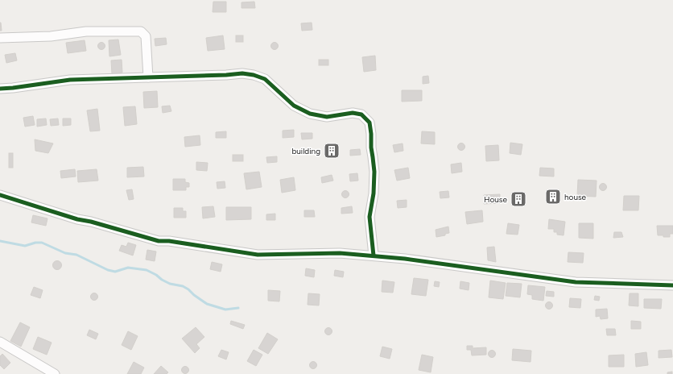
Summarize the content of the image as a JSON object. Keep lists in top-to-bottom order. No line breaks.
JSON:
{"places":{"building":["building","house","House"]}}
